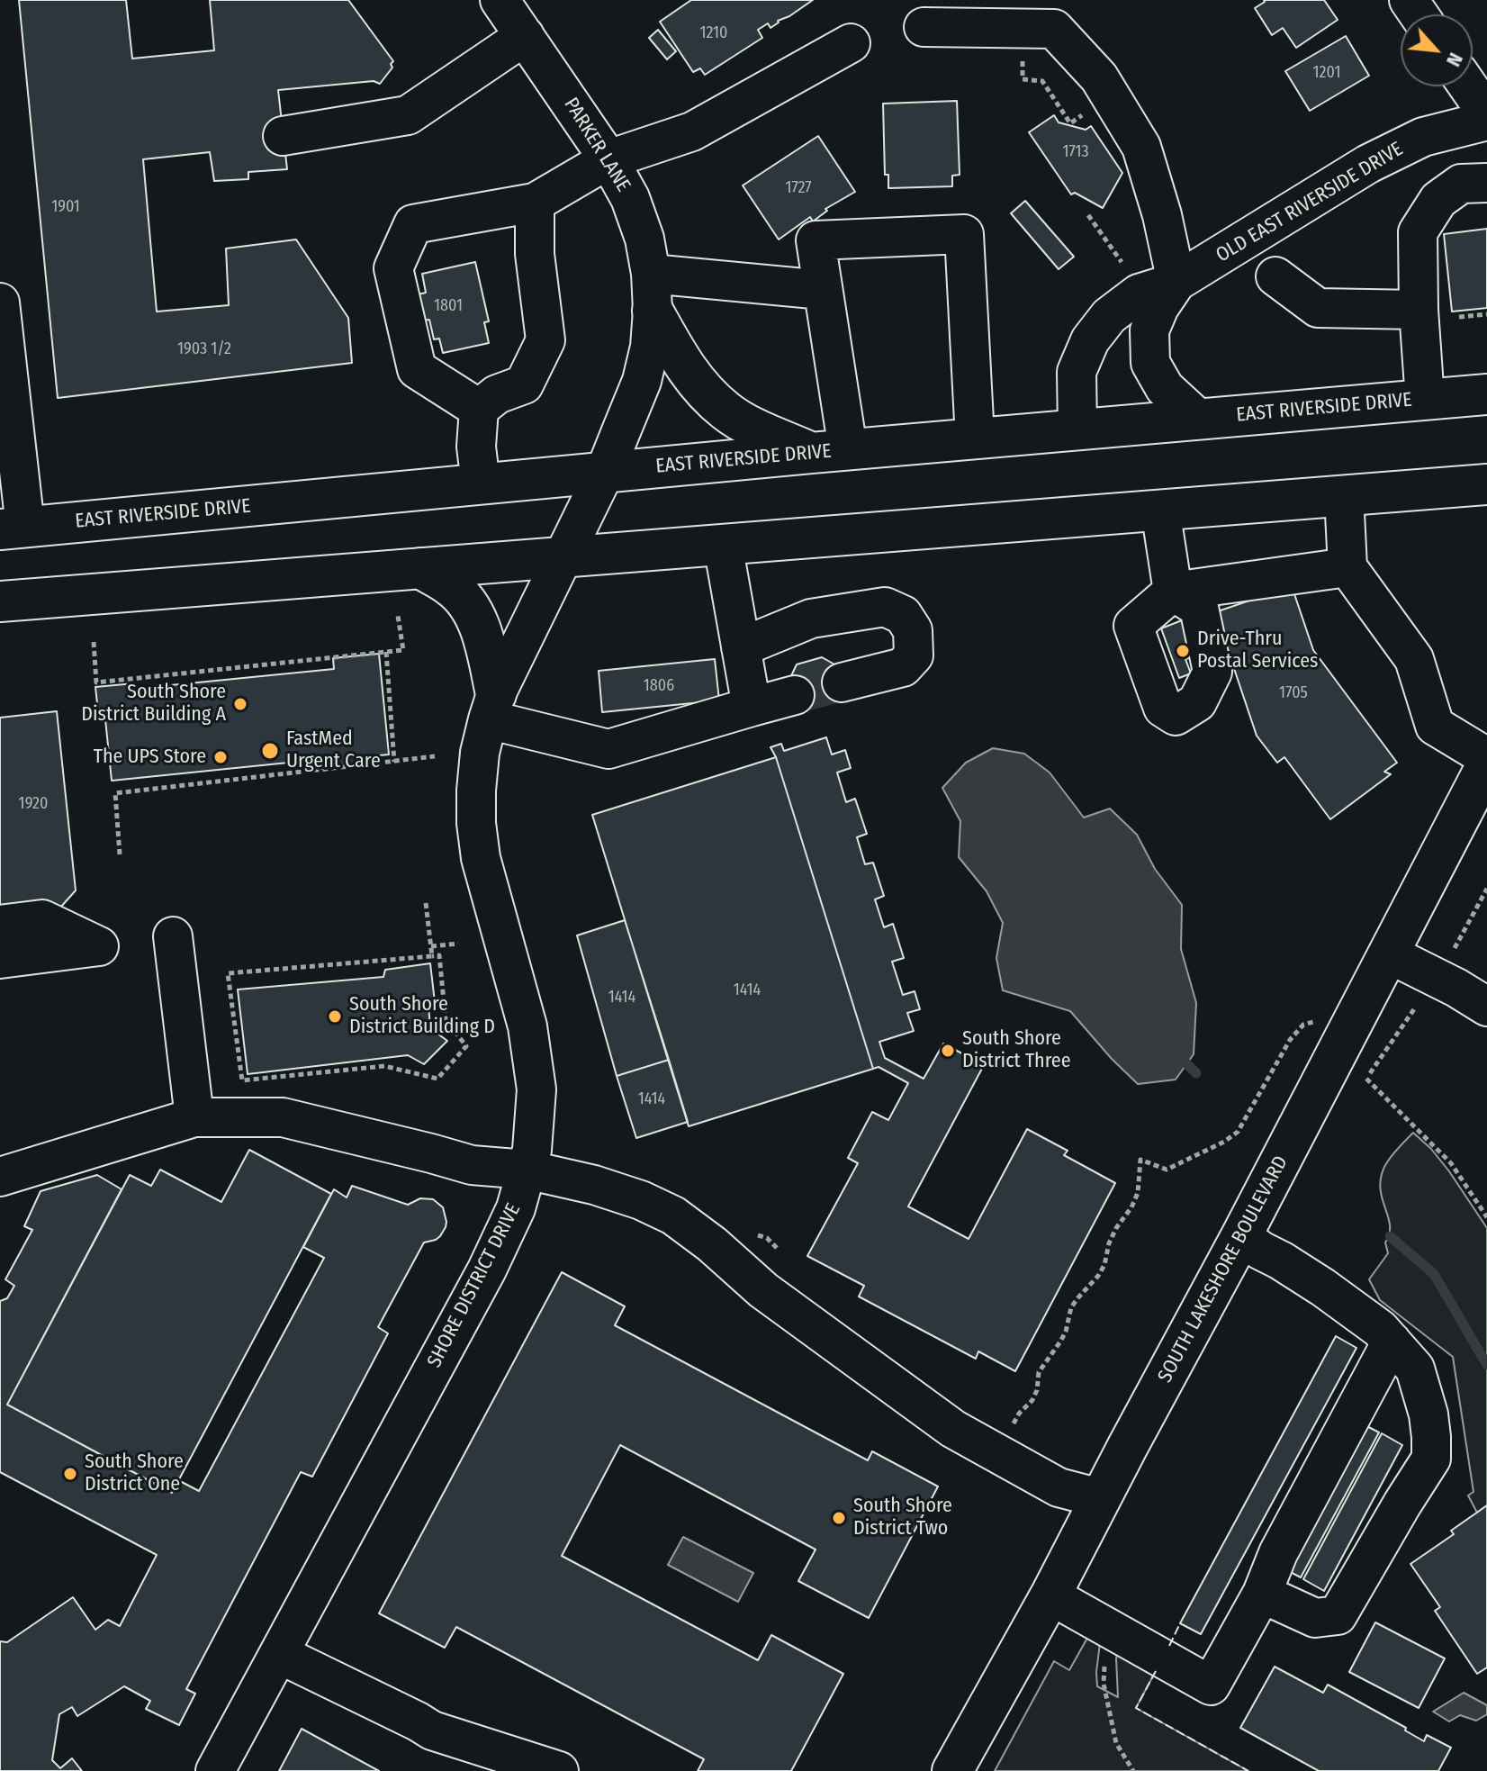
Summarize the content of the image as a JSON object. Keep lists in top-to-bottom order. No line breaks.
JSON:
{"streets":{"main road":["EAST RIVERSIDE DRIVE","SOUTH LAKESHORE BOULEVARD"],"street":["PARKER LANE","OLD EAST RIVERSIDE DRIVE","SHORE DISTRICT DRIVE"]},"crossings":[["PARKER LANE","EAST RIVERSIDE DRIVE"],["PARKER LANE","SHORE DISTRICT DRIVE"],["OLD EAST RIVERSIDE DRIVE","EAST RIVERSIDE DRIVE"]],"places":["Drive-Thru Postal Services","South Shore District Building A","FastMed Urgent Care","The UPS Store","South Shore District Building D","South Shore District Three","South Shore District One","South Shore District Two"],"house_numbers":["1210","1201","1713","1727","1901","1801","1903 1/2","1806","1705","1920","1414","1414","1414"],"north":"bottom right"}
